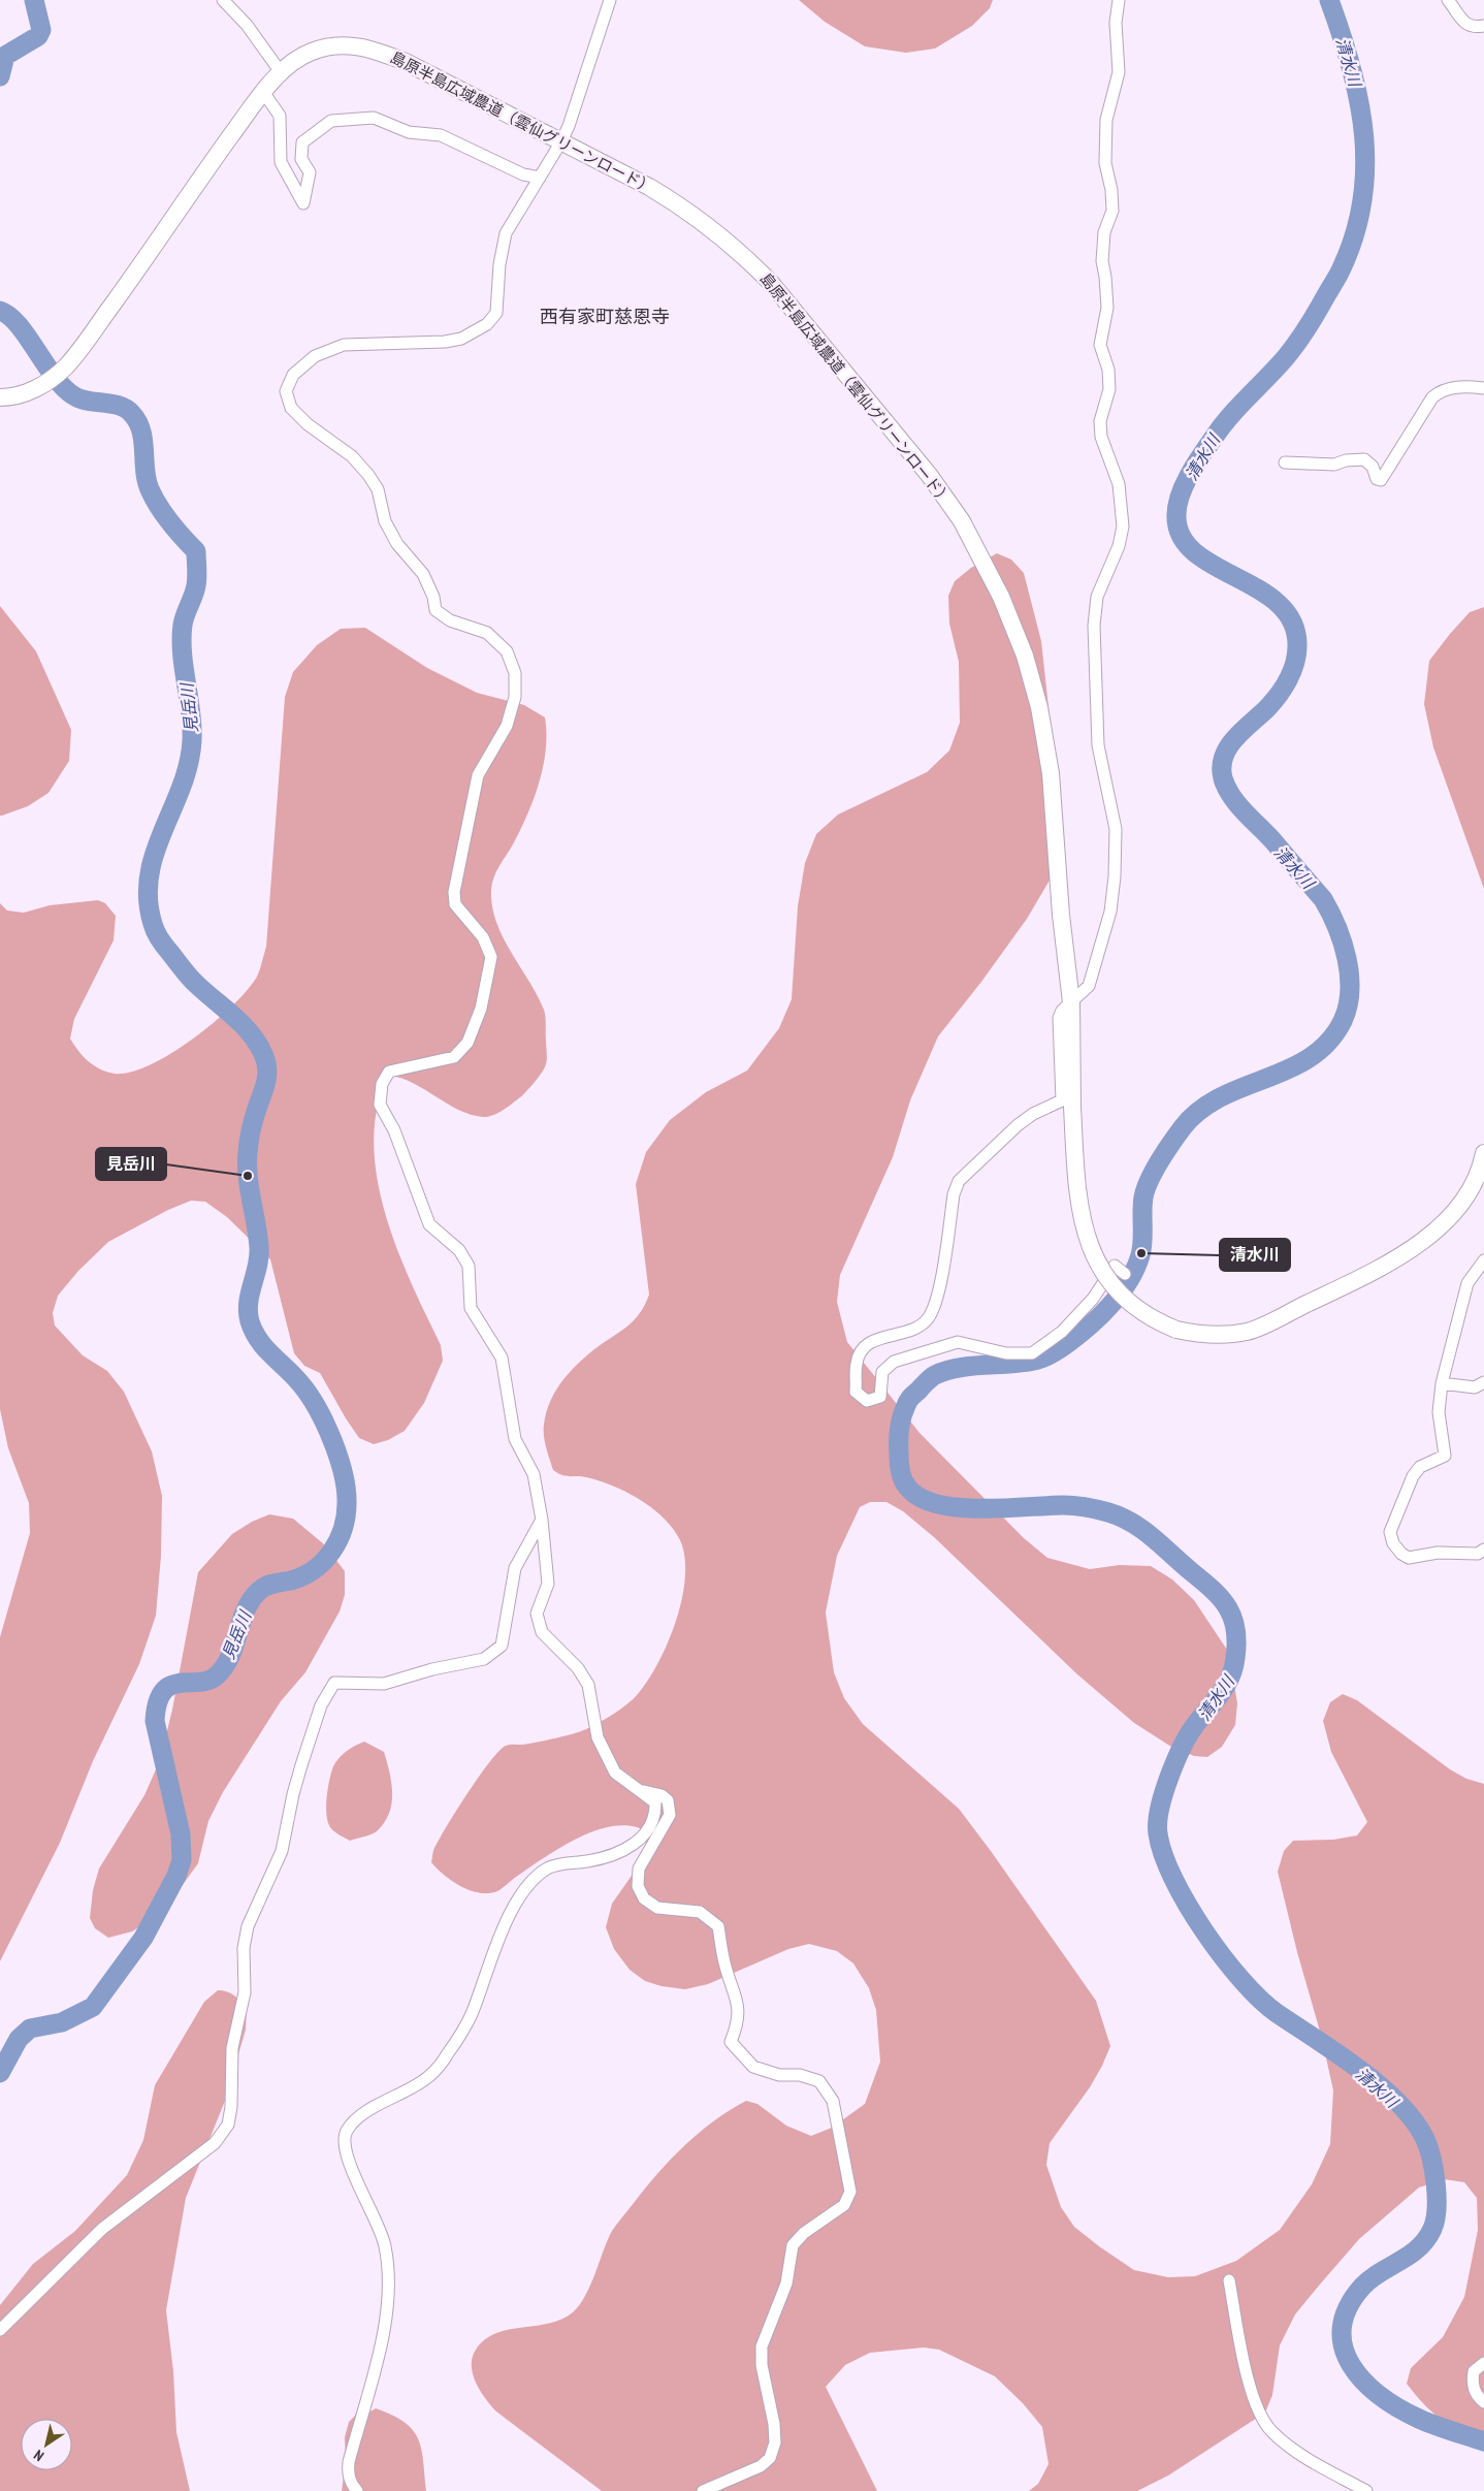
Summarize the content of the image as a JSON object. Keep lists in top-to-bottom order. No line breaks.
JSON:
{"streets":{"street":["島原半島広域農道（雲仙グリーンロード）"]},"districts":["西有家町慈恩寺"],"water":["清水川","見岳川"],"places":["見岳川","清水川"],"north":"bottom left"}
